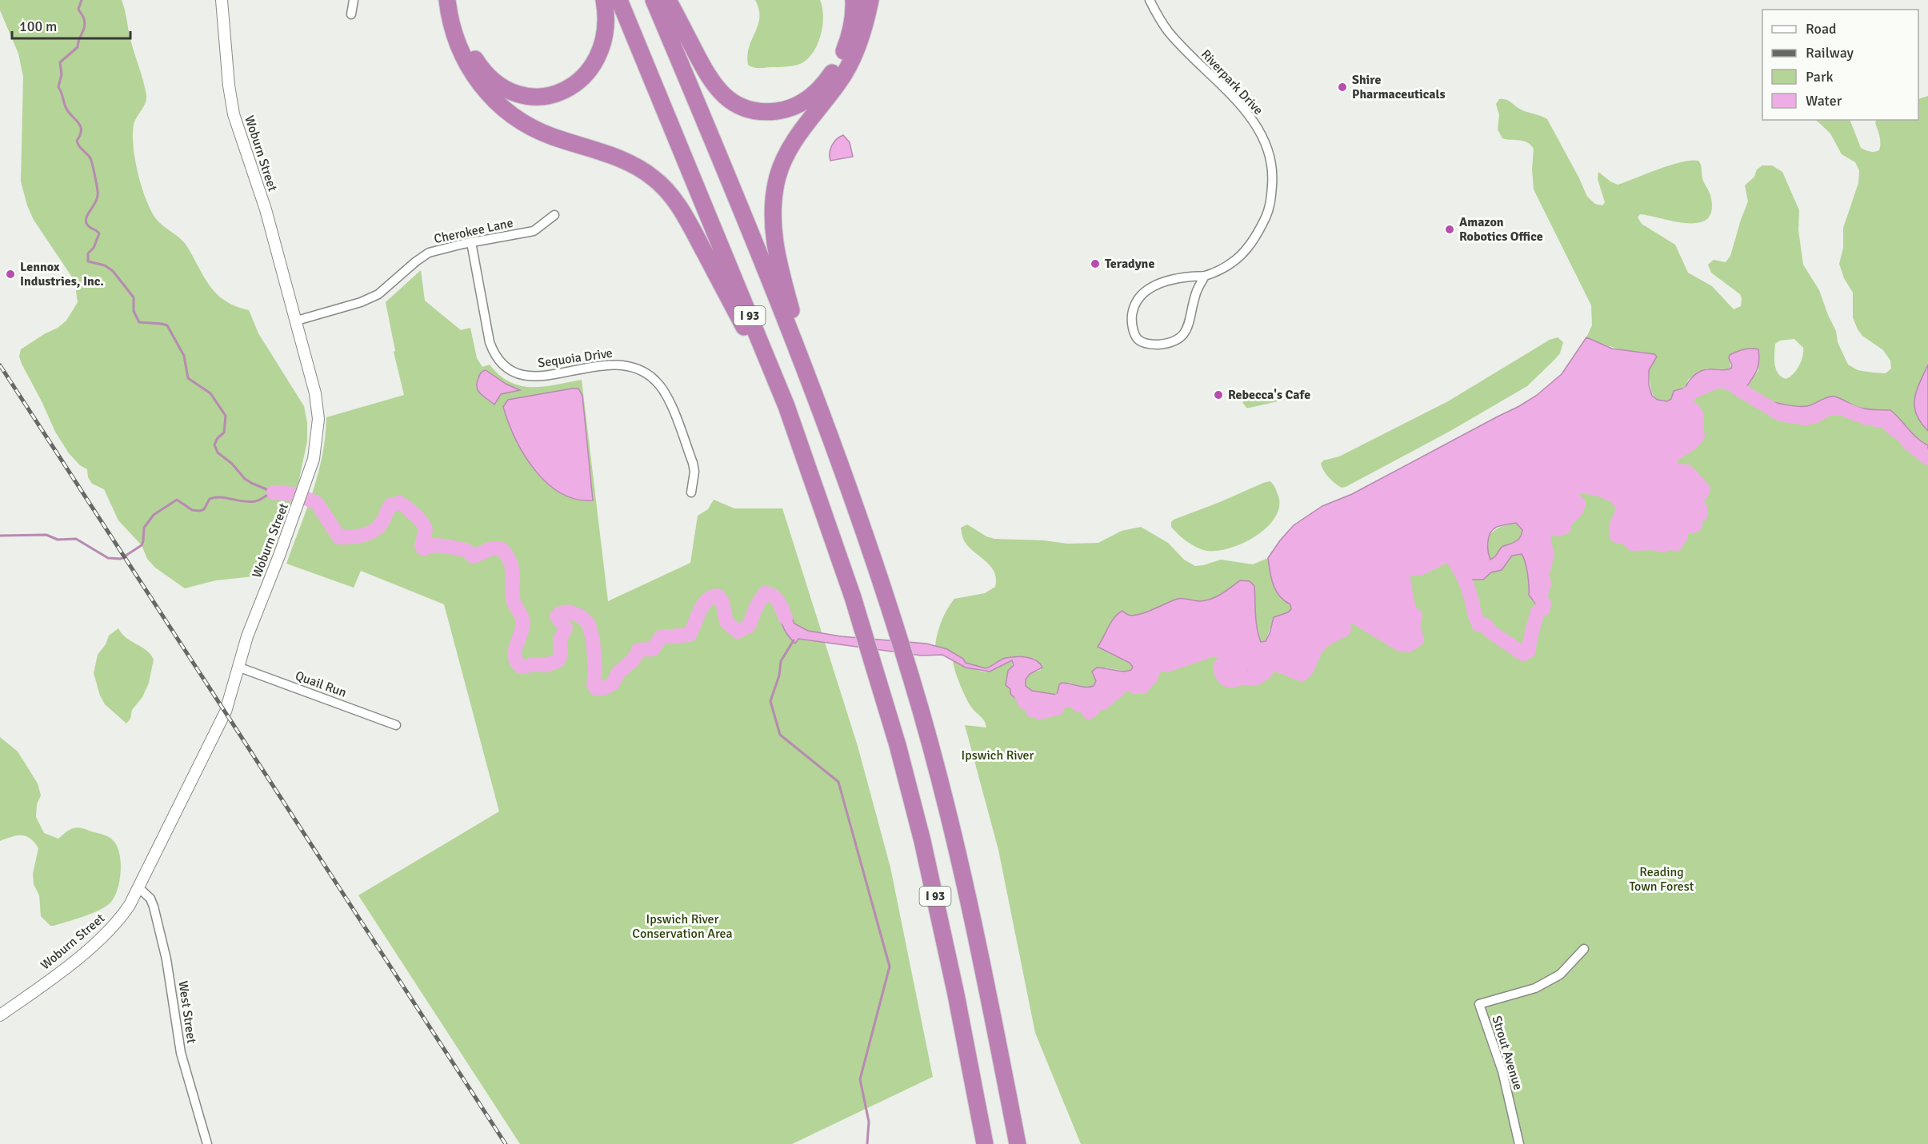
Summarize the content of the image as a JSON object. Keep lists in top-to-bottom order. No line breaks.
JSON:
{"streets":{"highway":["I 93"],"street":["Riverpark Drive","Woburn Street","Cherokee Lane","Sequoia Drive","Quail Run","West Street","Strout Avenue"]},"crossings":[["Woburn Street","Cherokee Lane"],["Woburn Street","Quail Run"],["Woburn Street","West Street"],["Cherokee Lane","Sequoia Drive"]],"parks":["Ipswich River","Reading Town Forest","Ipswich River Conservation Area"],"places":["Shire Pharmaceuticals","Amazon Robotics Office","Teradyne","Lennox Industries, Inc.","Rebecca's Cafe"],"legend":["Road","Railway","Park","Water"],"scale_bar":"100 m"}
